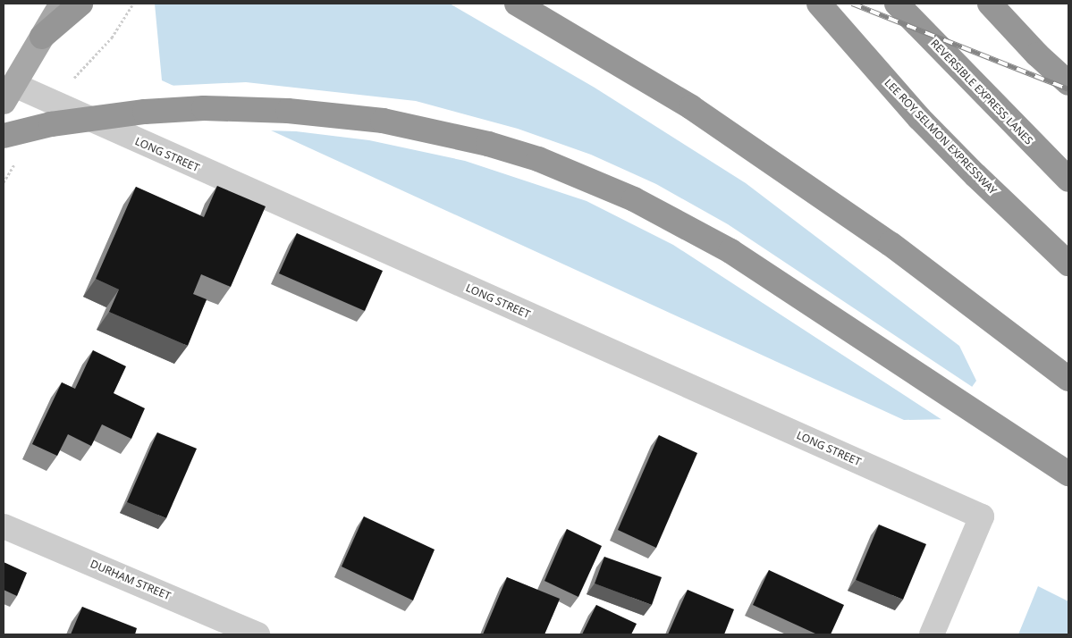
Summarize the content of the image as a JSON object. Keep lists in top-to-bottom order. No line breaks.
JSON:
{"streets":{"highway":["REVERSIBLE EXPRESS LANES","LEE ROY SELMON EXPRESSWAY"],"street":["LONG STREET","DURHAM STREET"]}}
